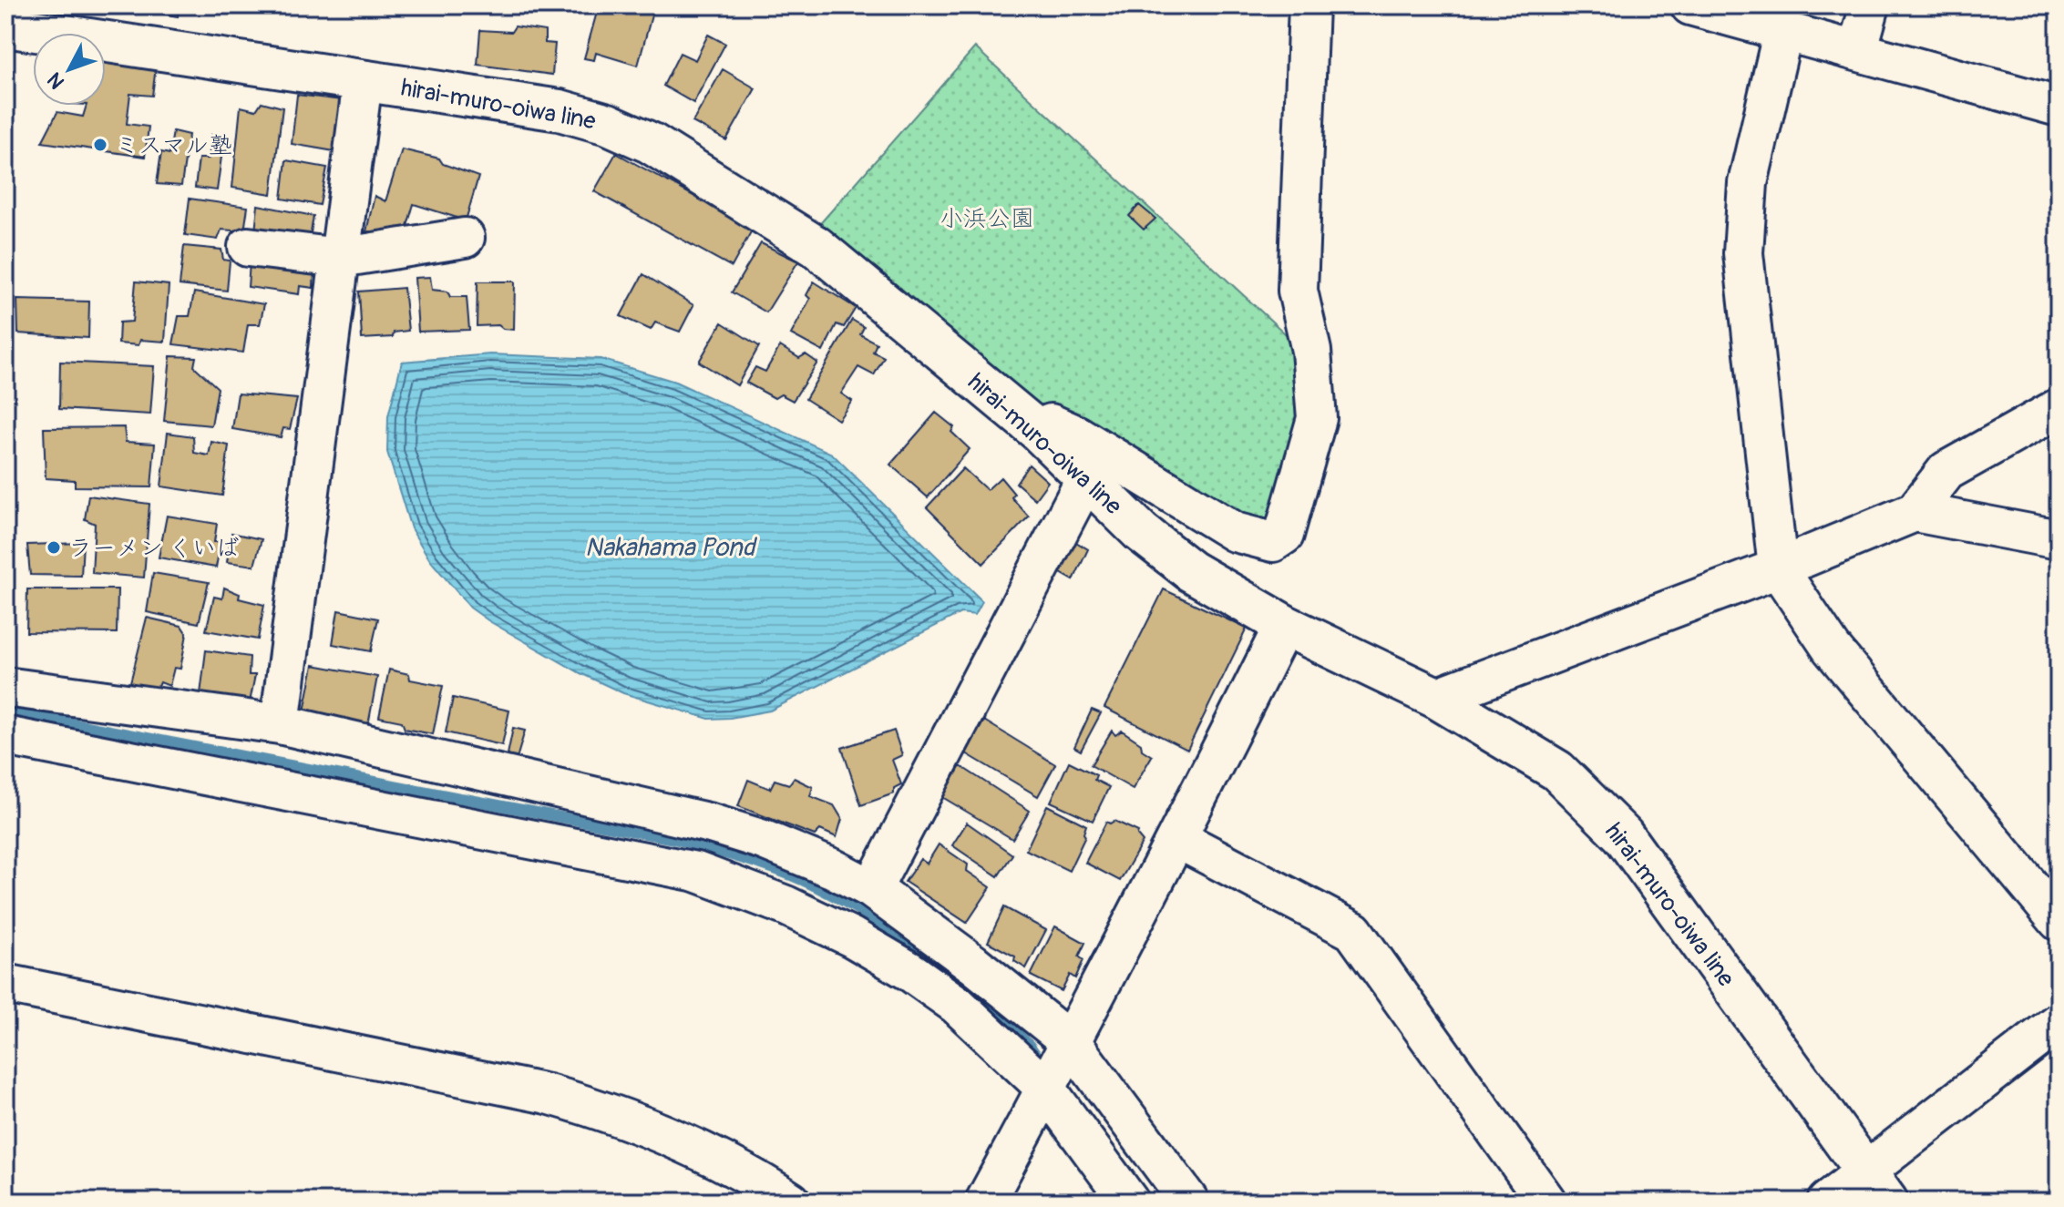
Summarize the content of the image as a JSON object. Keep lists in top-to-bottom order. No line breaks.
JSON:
{"streets":{"main road":["hirai-muro-oiwa line"]},"water":["Nakahama Pond"],"parks":["小浜公園"],"places":["ミスマル塾","ラーメン くいば"],"north":"bottom left"}
